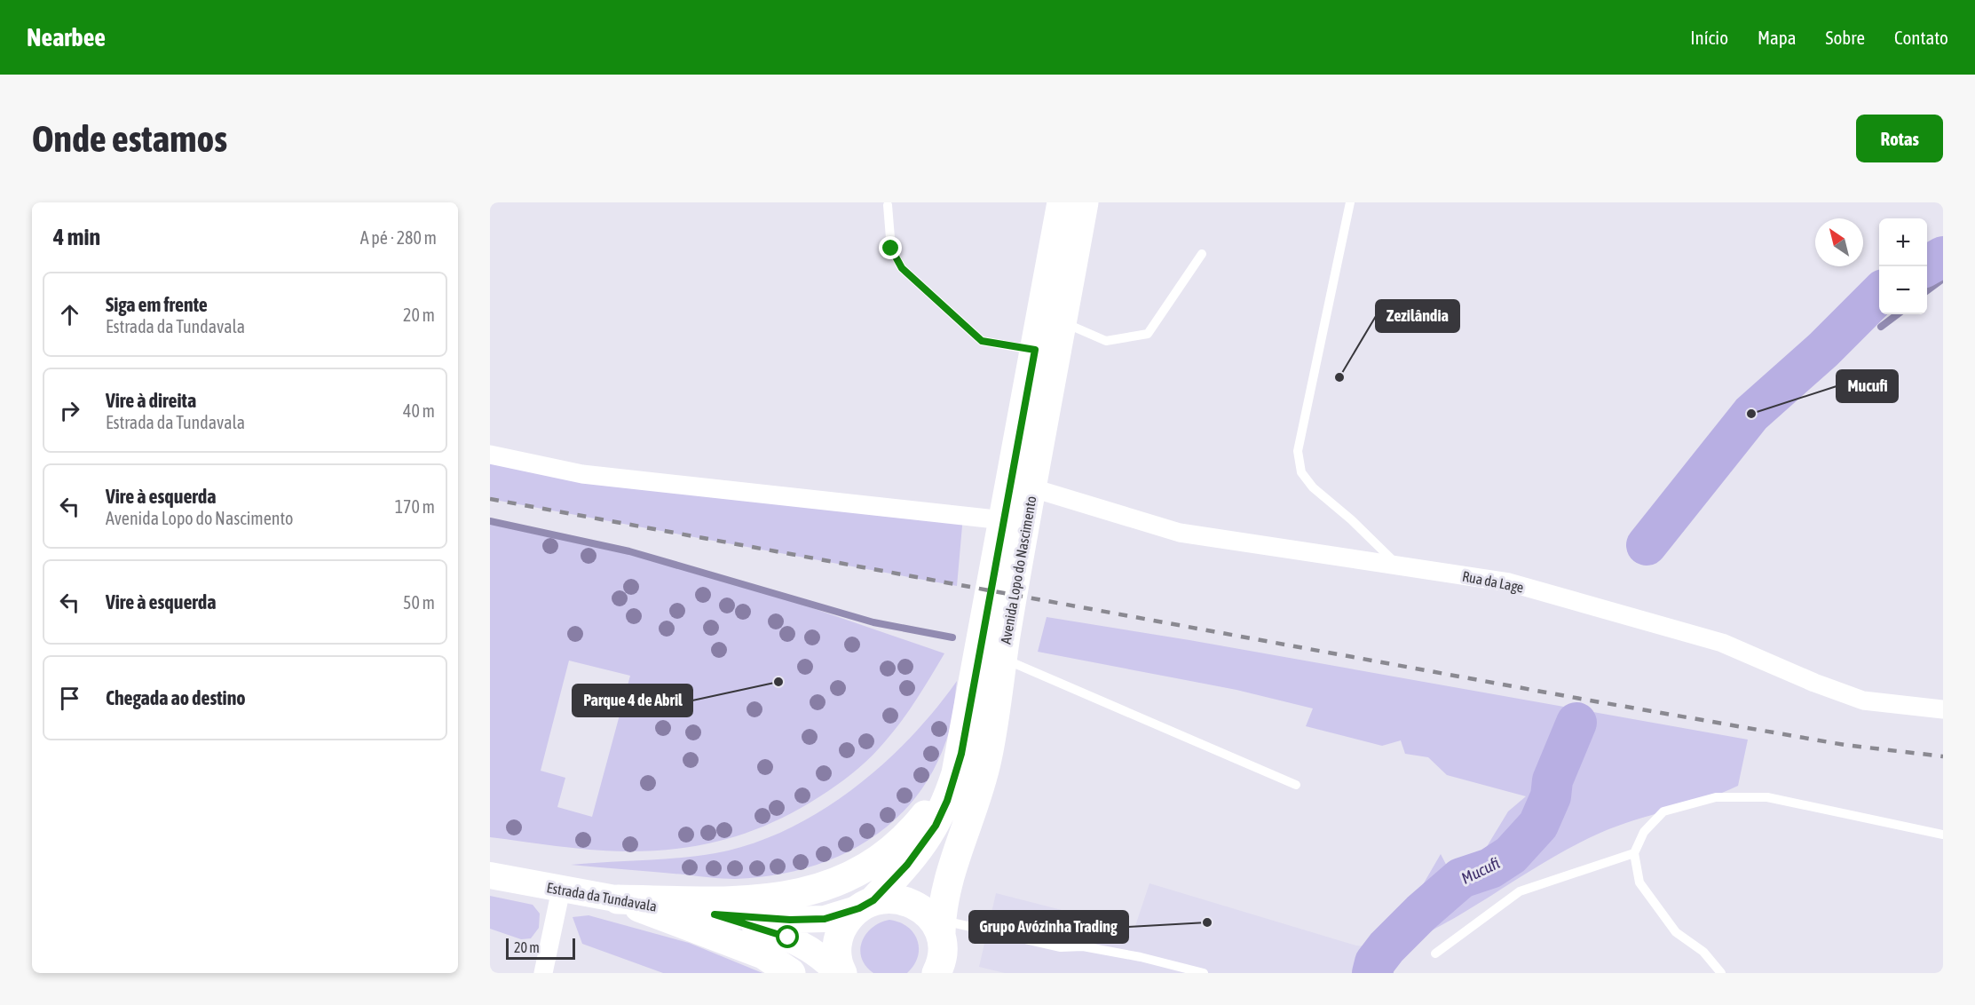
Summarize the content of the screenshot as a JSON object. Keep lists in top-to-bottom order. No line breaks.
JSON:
{"streets":{"main road":["Avenida Lopo do Nascimento","Estrada da Tundavala"],"street":["Rua da Lage"]},"crossings":[["Avenida Lopo do Nascimento","Rua da Lage"],["Avenida Lopo do Nascimento","Estrada da Tundavala"]],"water":["Mucufi"],"places":["Zezilândia","Mucufi","Parque 4 de Abril","Grupo Avózinha Trading"],"scale_bar":"20 m","north":"top left","page":{"header":"Nearbee","nav":["Início","Mapa","Sobre","Contato"],"buttons":"Rotas","title":"Onde estamos","heading":["4 min","A pé · 280 m"],"map_buttons":["+","−"],"list":[["Siga em frente","Estrada da Tundavala","20 m"],["Vire à direita","Estrada da Tundavala","40 m"],["Vire à esquerda","Avenida Lopo do Nascimento","170 m"],["Vire à esquerda","50 m"],"Chegada ao destino"],"scale":"20 m"}}
